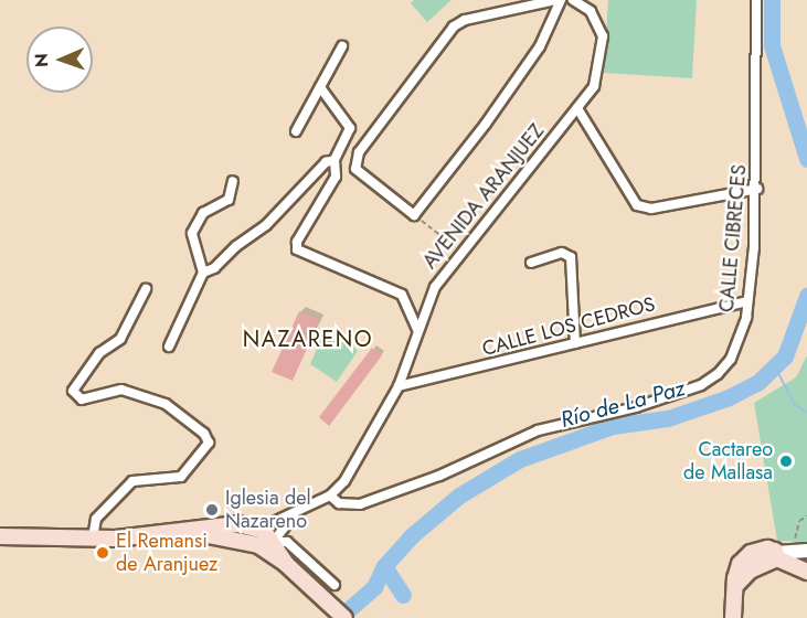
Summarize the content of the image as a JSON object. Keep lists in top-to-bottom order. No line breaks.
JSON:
{"streets":{"street":["AVENIDA ARANJUEZ","CALLE CIBRECES","CALLE LOS CEDROS"]},"crossings":[["AVENIDA ARANJUEZ","CALLE CIBRECES"],["AVENIDA ARANJUEZ","CALLE LOS CEDROS"],["CALLE CIBRECES","CALLE LOS CEDROS"]],"districts":["NAZARENO"],"water":["Río de La Paz"],"places":["Cactareo de Mallasa","Iglesia del Nazareno","El Remansi de Aranjuez"],"north":"left"}
